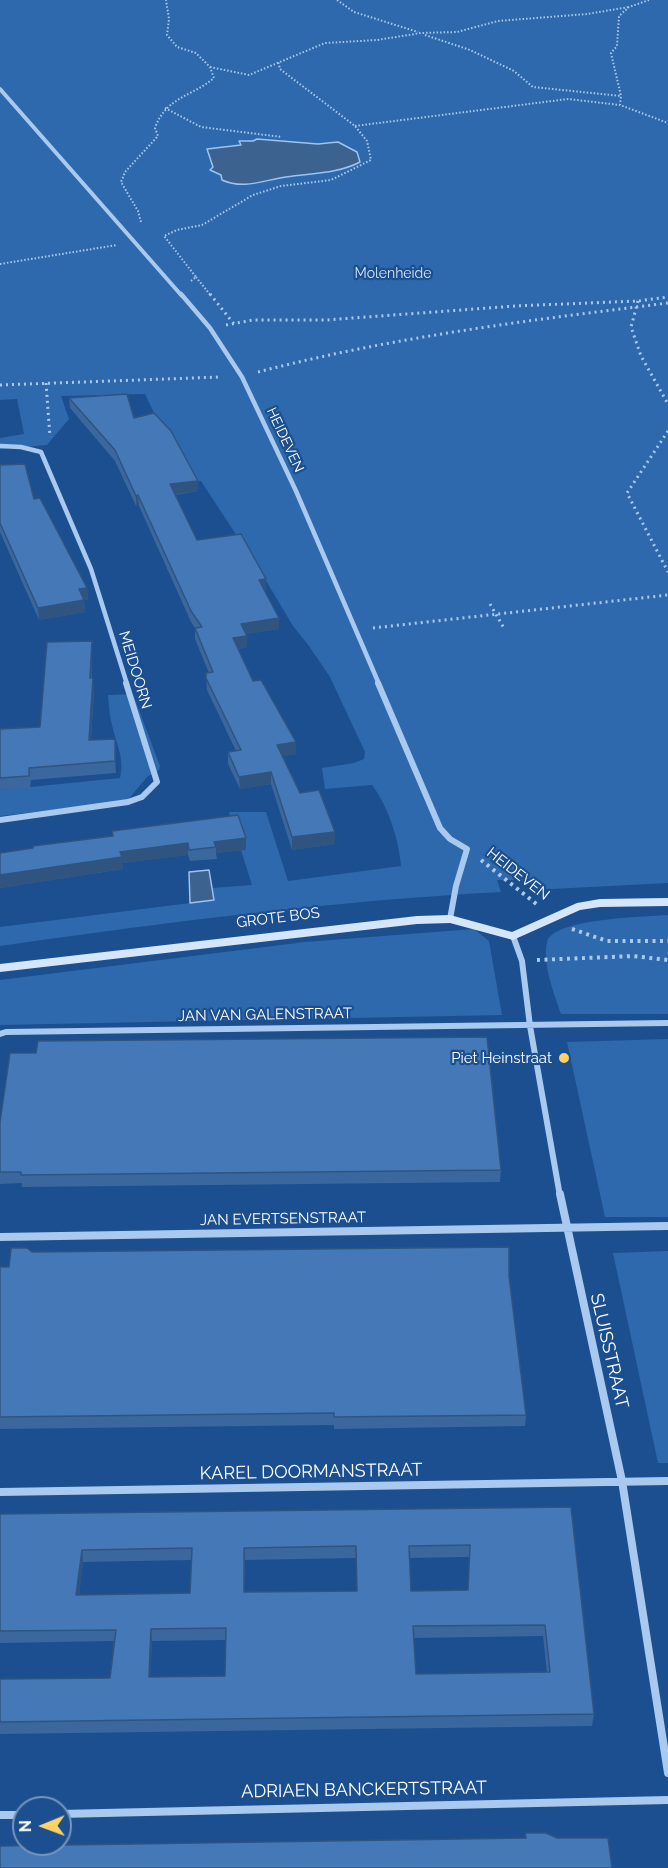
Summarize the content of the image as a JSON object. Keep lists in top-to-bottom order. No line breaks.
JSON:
{"streets":{"street":["HEIDEVEN","MEIDOORN","GROTE BOS","JAN VAN GALENSTRAAT","JAN EVERTSENSTRAAT","SLUISSTRAAT","KAREL DOORMANSTRAAT","ADRIAEN BANCKERTSTRAAT"]},"crossings":[["HEIDEVEN","GROTE BOS"],["GROTE BOS","SLUISSTRAAT"],["JAN VAN GALENSTRAAT","SLUISSTRAAT"],["JAN EVERTSENSTRAAT","SLUISSTRAAT"],["SLUISSTRAAT","KAREL DOORMANSTRAAT"]],"parks":["Molenheide"],"places":["Piet Heinstraat"],"north":"left"}
